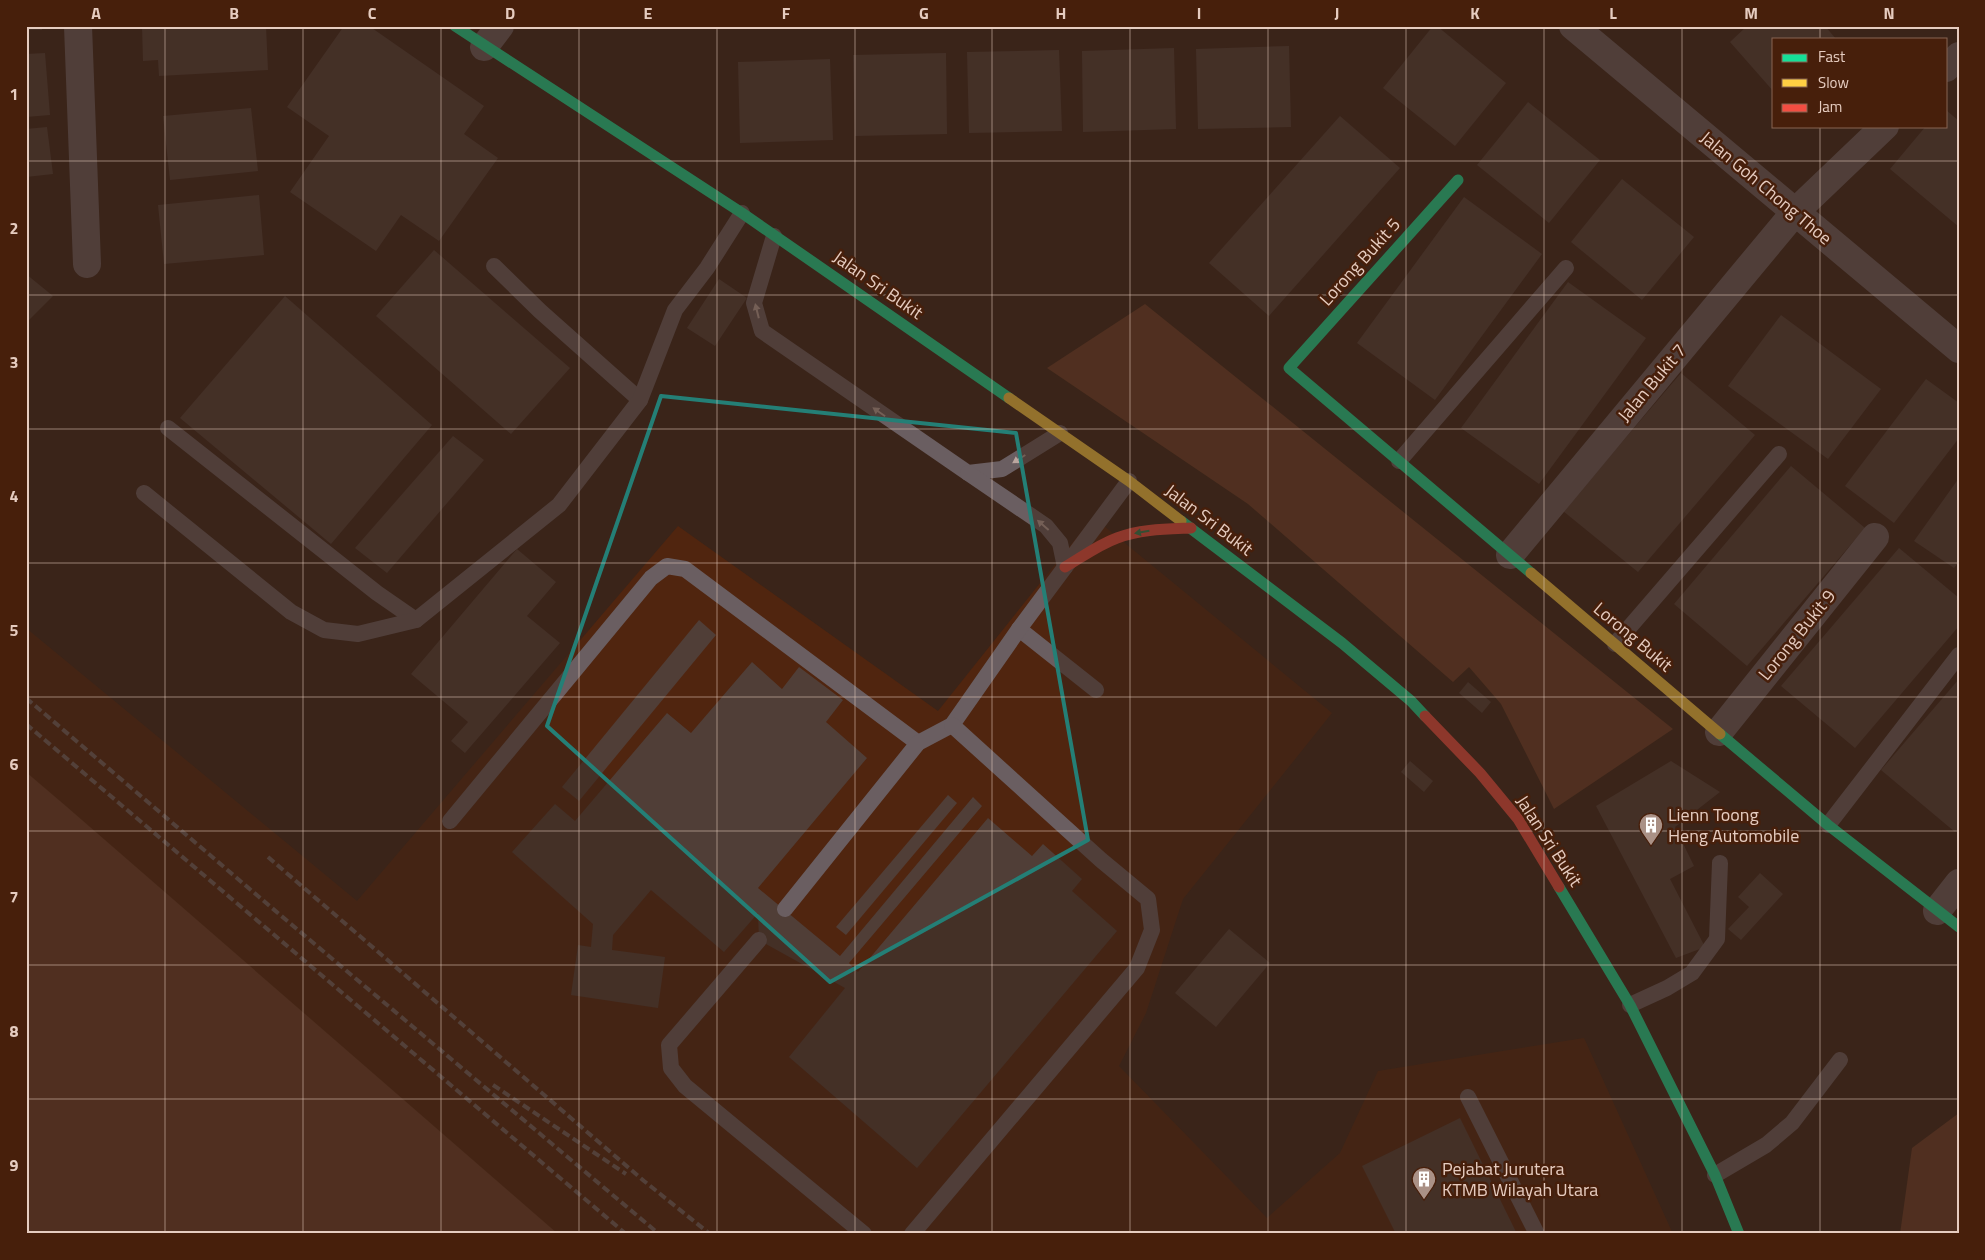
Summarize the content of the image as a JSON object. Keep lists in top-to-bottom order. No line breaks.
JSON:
{"streets":{"street":["Jalan Goh Chong Thoe","Lorong Bukit 5","Jalan Sri Bukit","Jalan Bukit 7","Lorong Bukit 9","Lorong Bukit"]},"crossings":[["Jalan Goh Chong Thoe","Jalan Bukit 7"],["Lorong Bukit 5","Lorong Bukit"],["Jalan Bukit 7","Lorong Bukit"],["Lorong Bukit 9","Lorong Bukit"]],"places":{"building":["Lienn Toong Heng Automobile","Pejabat Jurutera KTMB Wilayah Utara"]},"legend":["Fast","Slow","Jam"],"grid":{"columns":["A","B","C","D","E","F","G","H","I","J","K","L","M","N"],"rows":["1","2","3","4","5","6","7","8","9"]}}
